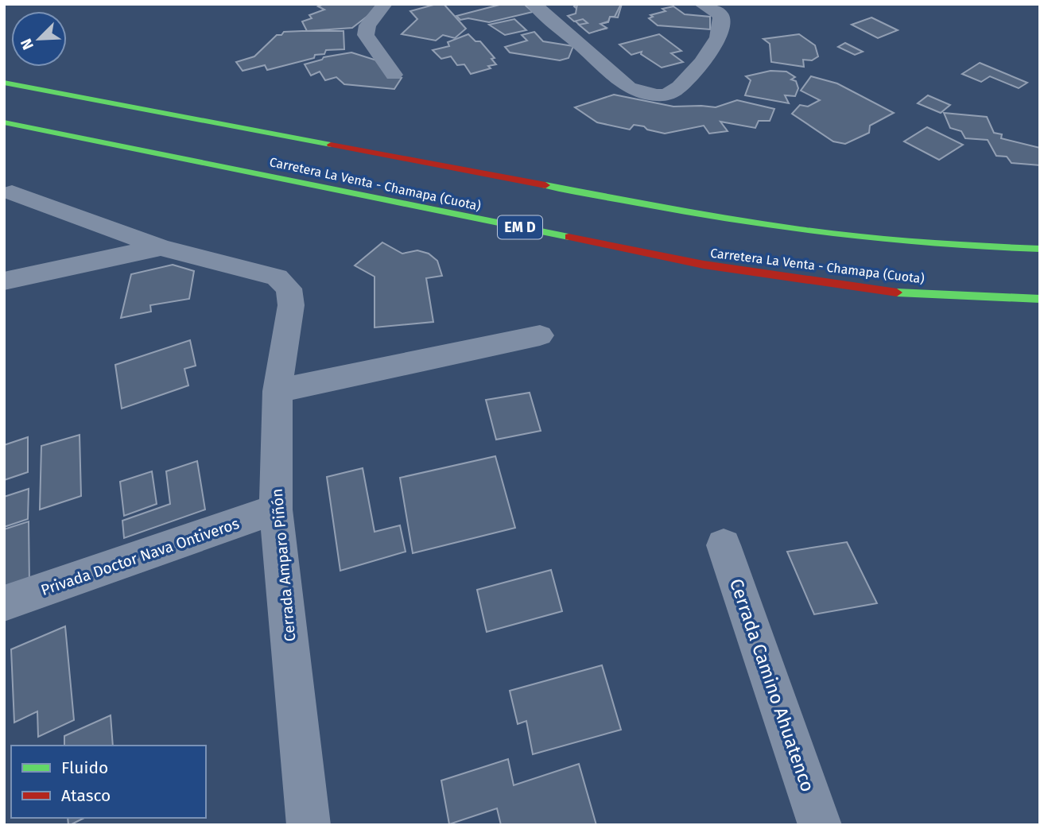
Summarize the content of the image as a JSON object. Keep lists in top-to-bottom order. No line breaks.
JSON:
{"streets":{"highway":["Carretera La Venta - Chamapa (Cuota)","EM D"],"street":["Privada Doctor Nava Ontiveros","Cerrada Amparo Piñón","Cerrada Camino Ahuatenco"]},"crossings":[["Privada Doctor Nava Ontiveros","Cerrada Amparo Piñón"]],"legend":["Fluido","Atasco"],"north":"bottom left"}
